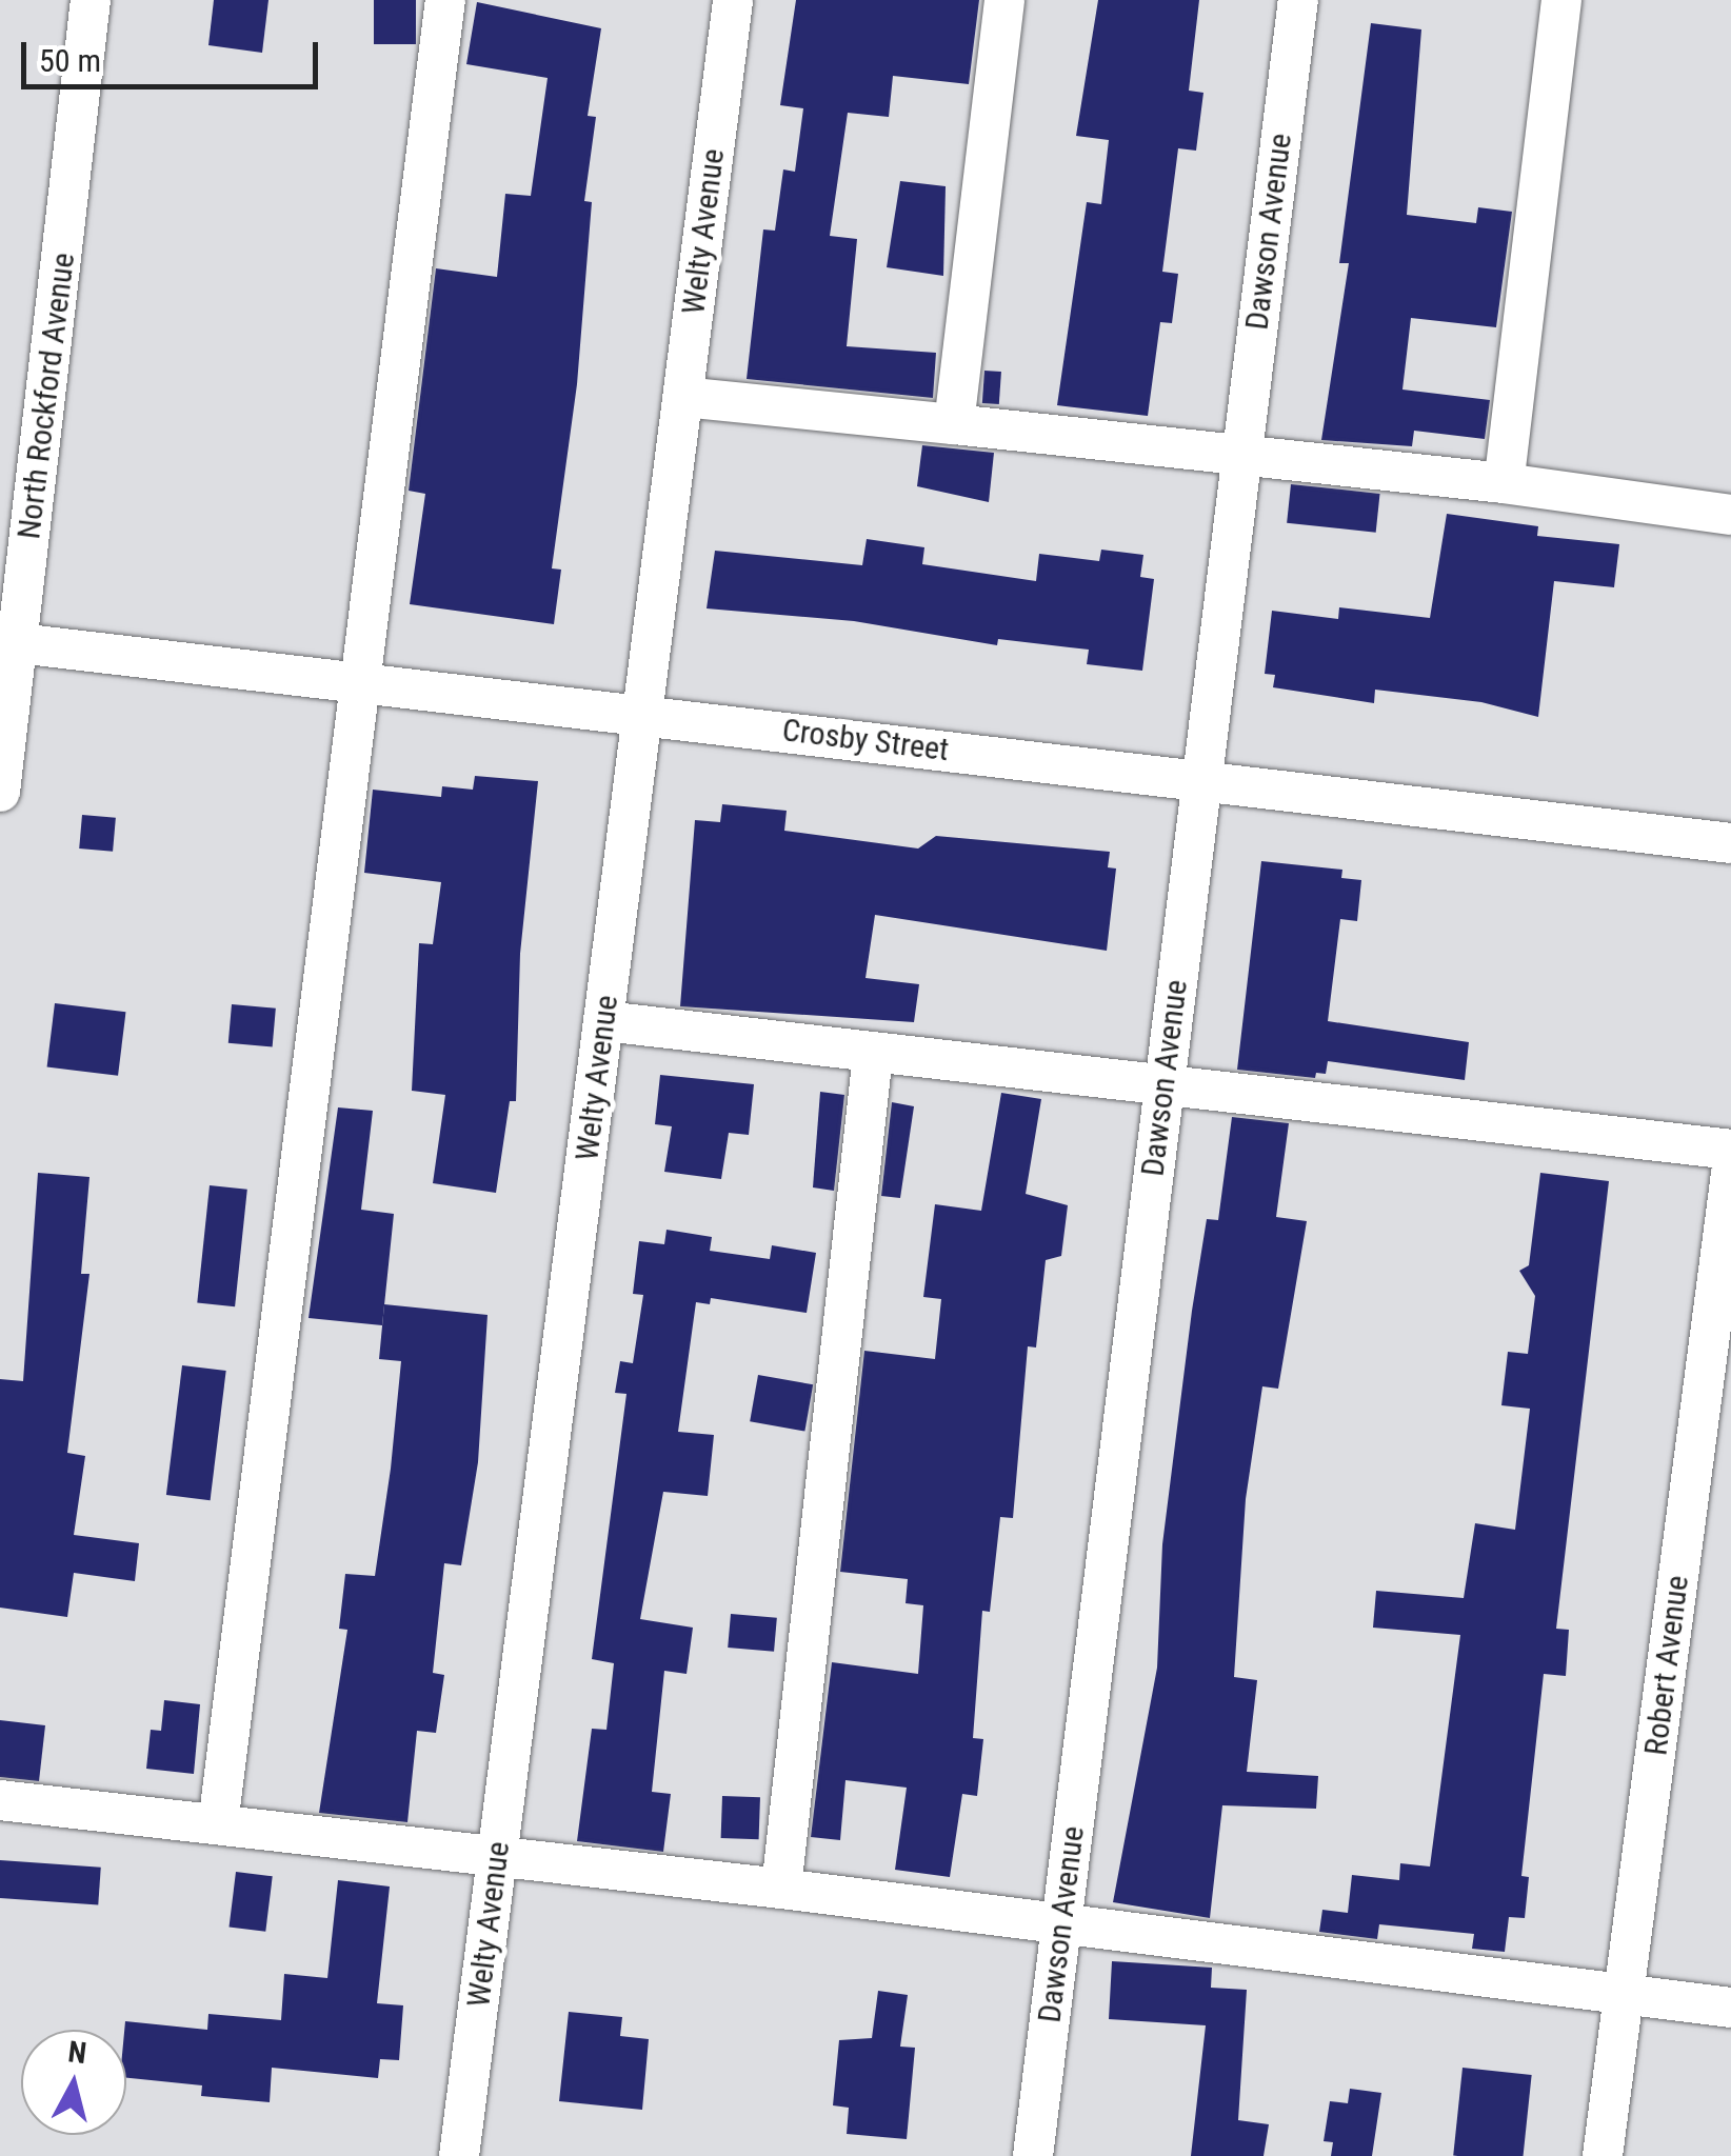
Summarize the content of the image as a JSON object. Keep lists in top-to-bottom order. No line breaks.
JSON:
{"streets":{"street":["Welty Avenue","Dawson Avenue","North Rockford Avenue","Crosby Street","Robert Avenue"]},"crossings":[["Welty Avenue","Crosby Street"],["Dawson Avenue","Crosby Street"],["North Rockford Avenue","Crosby Street"]],"scale_bar":"50 m","north":"top"}
